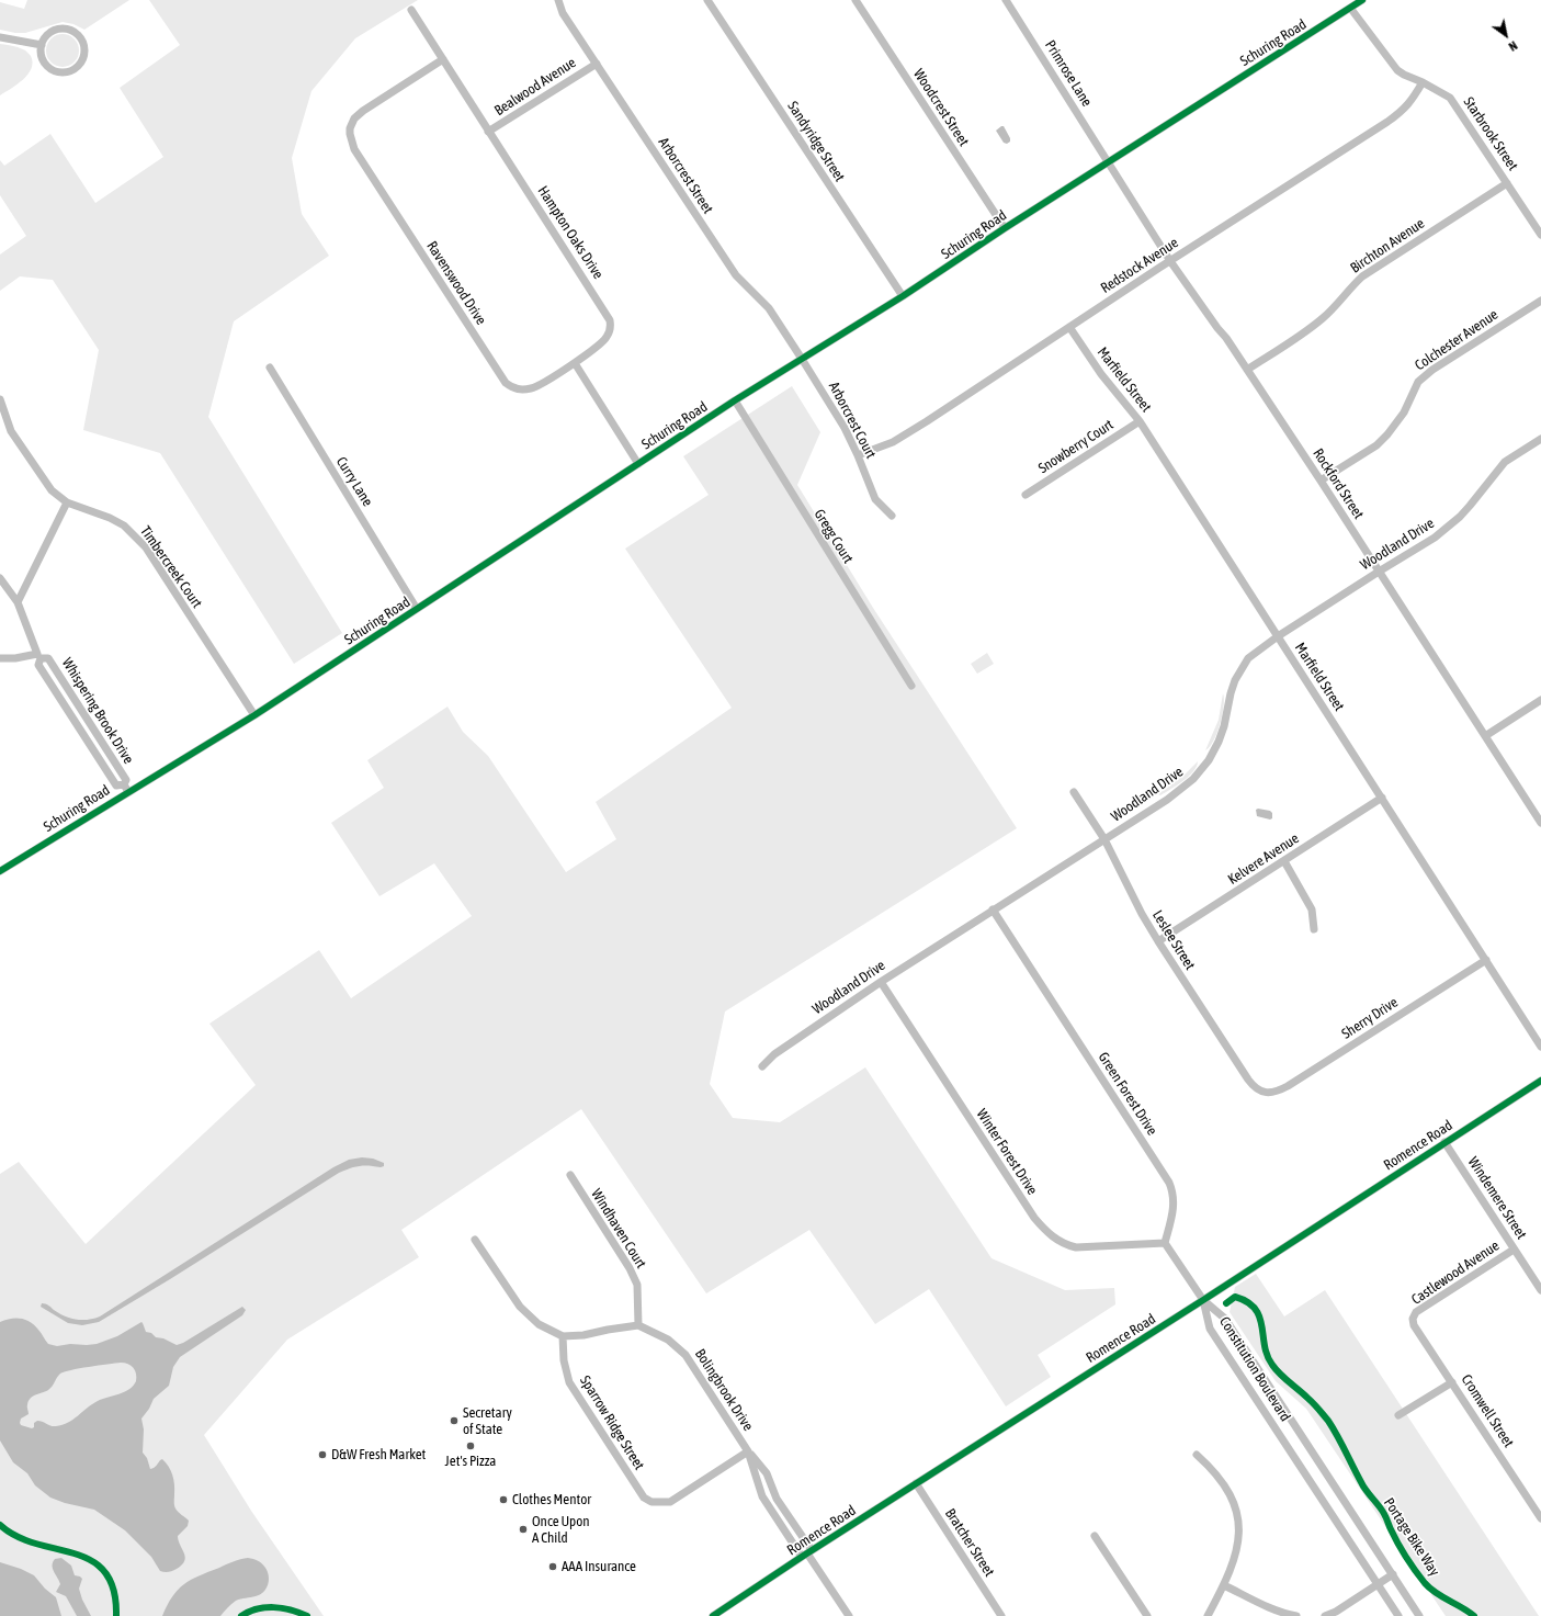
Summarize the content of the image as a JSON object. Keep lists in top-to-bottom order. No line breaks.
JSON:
{"streets":{"street":["Schuring Road","Primrose Lane","Bealwood Avenue","Woodcrest Street","Starbrook Street","Sandyridge Street","Arborcrest Street","Hampton Oaks Drive","Birchton Avenue","Redstock Avenue","Ravenswood Drive","Colchester Avenue","Marfield Street","Arborcrest Court","Snowberry Court","Curry Lane","Rockford Street","Gregg Court","Woodland Drive","Timbercreek Court","Whispering Brook Drive","Kelvere Avenue","Leslee Street","Sherry Drive","Green Forest Drive","Romence Road","Winter Forest Drive","Windemere Street","Windhaven Court","Castlewood Avenue","Constitution Boulevard","Bolingbrook Drive","Cromwell Street","Sparrow Ridge Street","Bratcher Street"],"cycle path":["Portage Bike Way"]},"crossings":[["Schuring Road","Primrose Lane"],["Schuring Road","Woodcrest Street"],["Schuring Road","Starbrook Street"],["Schuring Road","Sandyridge Street"],["Schuring Road","Arborcrest Street"],["Schuring Road","Arborcrest Court"],["Schuring Road","Curry Lane"],["Schuring Road","Rockford Street"],["Schuring Road","Gregg Court"],["Schuring Road","Timbercreek Court"],["Schuring Road","Whispering Brook Drive"],["Primrose Lane","Rockford Street"],["Bealwood Avenue","Arborcrest Street"],["Bealwood Avenue","Hampton Oaks Drive"],["Starbrook Street","Birchton Avenue"],["Starbrook Street","Redstock Avenue"],["Arborcrest Street","Arborcrest Court"],["Hampton Oaks Drive","Ravenswood Drive"],["Birchton Avenue","Rockford Street"],["Redstock Avenue","Marfield Street"],["Redstock Avenue","Arborcrest Court"],["Redstock Avenue","Rockford Street"],["Colchester Avenue","Rockford Street"],["Marfield Street","Snowberry Court"],["Marfield Street","Woodland Drive"],["Marfield Street","Kelvere Avenue"],["Marfield Street","Sherry Drive"],["Rockford Street","Woodland Drive"],["Woodland Drive","Leslee Street"],["Woodland Drive","Green Forest Drive"],["Woodland Drive","Winter Forest Drive"],["Kelvere Avenue","Leslee Street"],["Leslee Street","Sherry Drive"],["Green Forest Drive","Winter Forest Drive"],["Romence Road","Windemere Street"],["Romence Road","Constitution Boulevard"],["Romence Road","Bolingbrook Drive"],["Romence Road","Bratcher Street"],["Windemere Street","Castlewood Avenue"],["Windhaven Court","Bolingbrook Drive"],["Castlewood Avenue","Cromwell Street"],["Bolingbrook Drive","Sparrow Ridge Street"]],"places":["Secretary of State","Jet's Pizza","D&W Fresh Market","Clothes Mentor","Once Upon A Child","AAA Insurance"],"north":"bottom right"}
